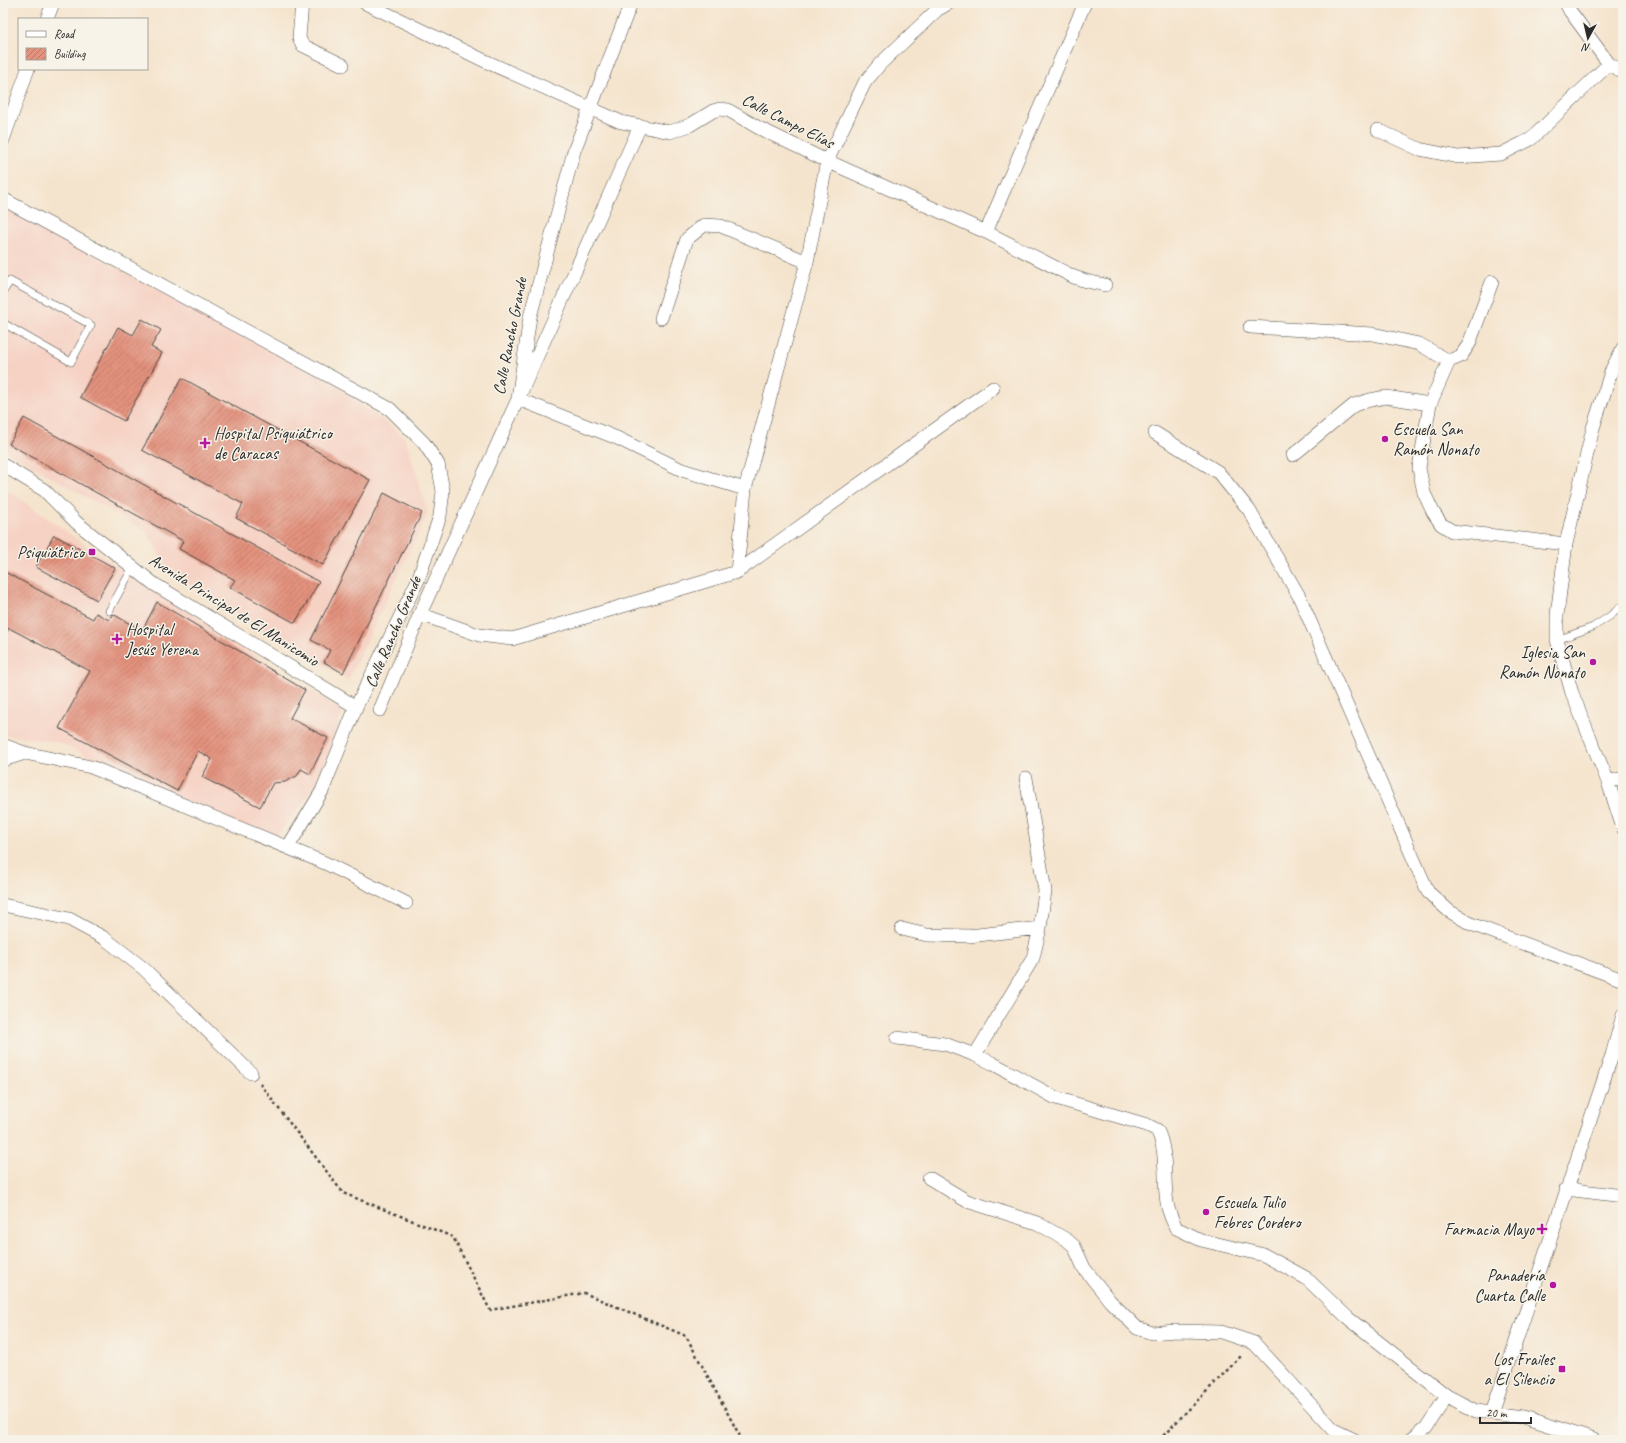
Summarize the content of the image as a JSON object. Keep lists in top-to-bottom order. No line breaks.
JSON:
{"streets":{"street":["Calle Campo Elías","Calle Rancho Grande","Avenida Principal de El Manicomio"]},"crossings":[["Calle Campo Elías","Calle Rancho Grande"]],"places":{"other":["Escuela San Ramón Nonato","Iglesia San Ramón Nonato","Escuela Tulio Febres Cordero","Panadería Cuarta Calle"],"health":["Hospital Psiquiátrico de Caracas","Hospital Jesús Yerena","Farmacia Mayo"],"transit":["Psiquiátrico","Los Frailes a El Silencio"]},"legend":["Road","Building"],"scale_bar":"20 m","north":"bottom"}
